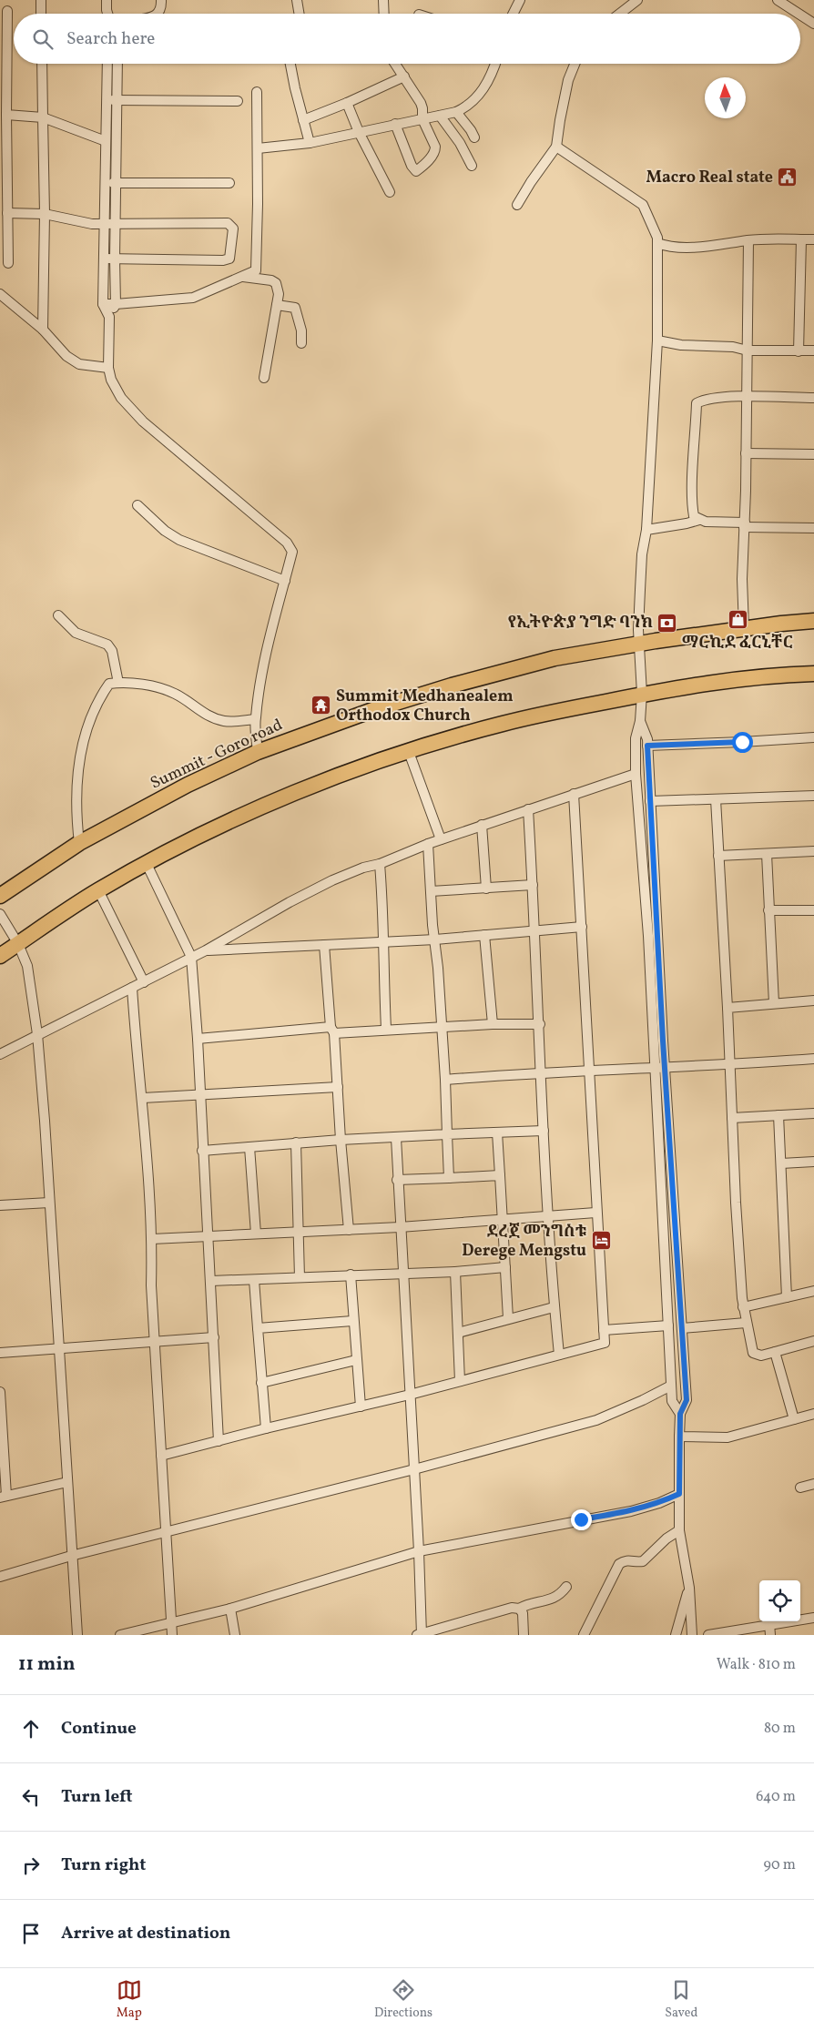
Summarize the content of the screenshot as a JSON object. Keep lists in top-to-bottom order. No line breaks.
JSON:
{"streets":{"highway":["Summit - Goro road"]},"places":{"public building":["Macro Real state"],"shop":["ማርኪደ ፈርኒቸር"],"bank":["የኢትዮጵያ ንግድ ባንክ"],"temple":["Summit Medhanealem Orthodox Church"],"hotel":["ደረጀ መንግስቱ Derege Mengstu"]},"north":"top","page":{"search":"Search here","heading":["11 min","Walk · 810 m"],"list":[["Continue","80 m"],["Turn left","640 m"],["Turn right","90 m"],"Arrive at destination"],"nav":["Map","Directions","Saved"]}}
